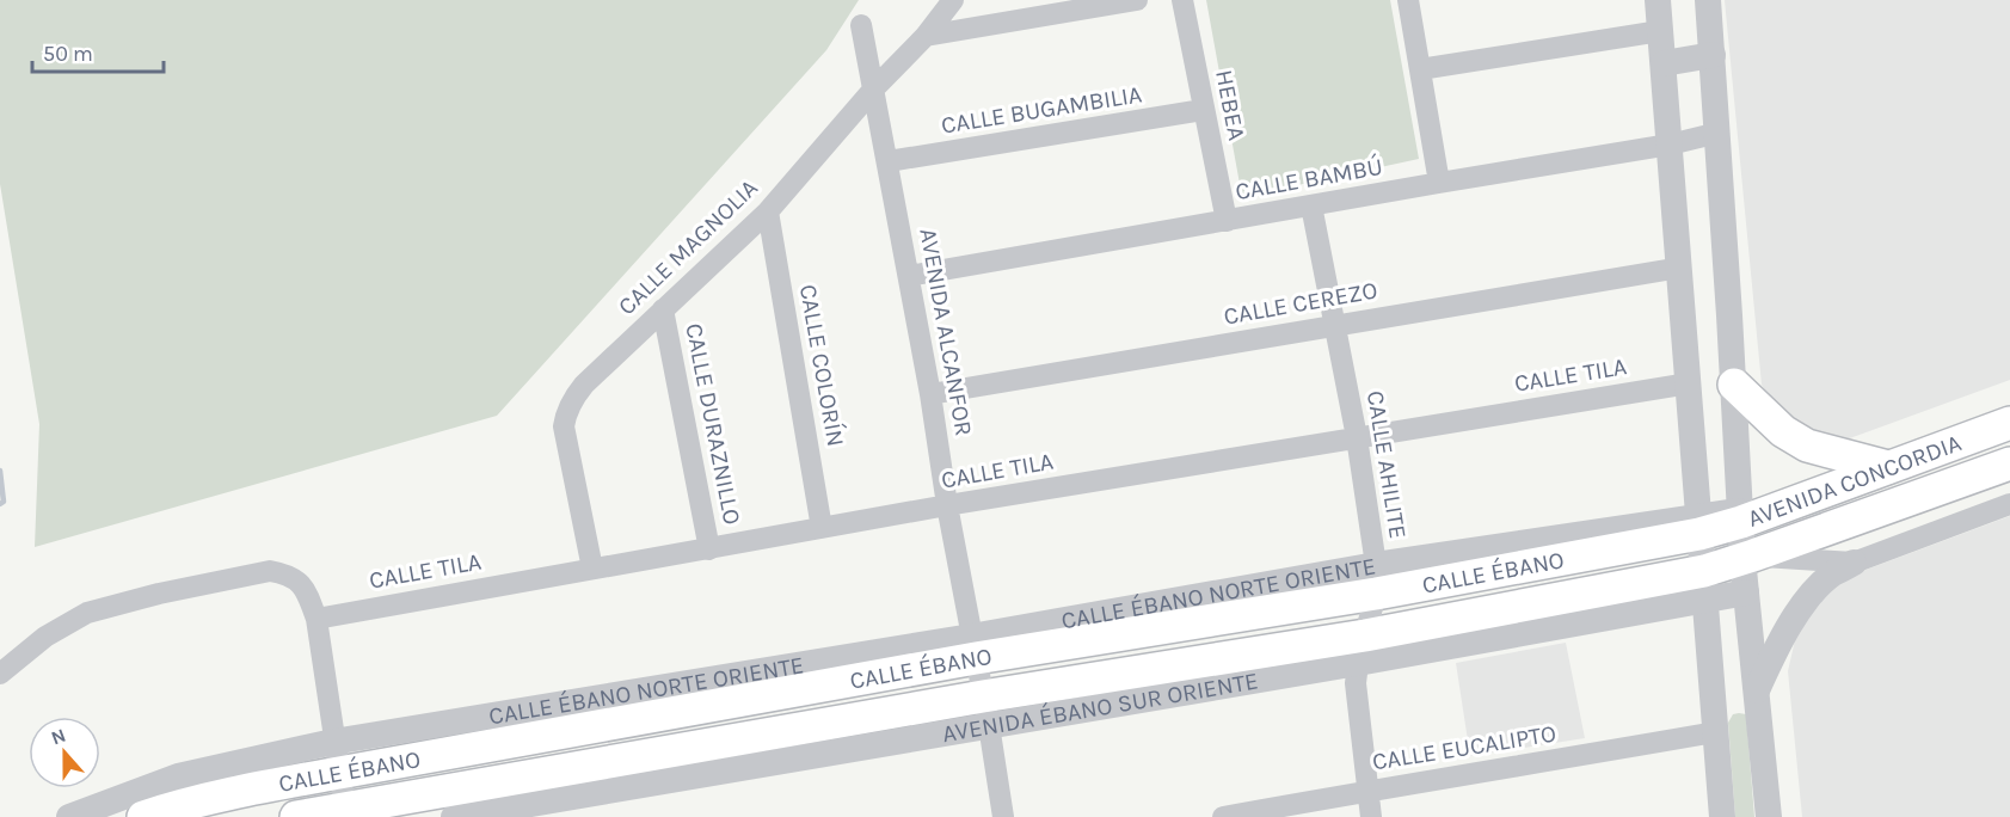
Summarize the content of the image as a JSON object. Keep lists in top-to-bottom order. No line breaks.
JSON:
{"streets":{"main road":["AVENIDA CONCORDIA","CALLE ÉBANO"],"street":["HEBEA","CALLE BUGAMBILIA","CALLE BAMBÚ","CALLE MAGNOLIA","CALLE CEREZO","AVENIDA ALCANFOR","CALLE COLORÍN","CALLE TILA","CALLE DURAZNILLO","CALLE AHILITE","AVENIDA ÉBANO SUR ORIENTE","CALLE EUCALIPTO"]},"crossings":[["HEBEA","CALLE BUGAMBILIA"],["HEBEA","CALLE BAMBÚ"],["CALLE BUGAMBILIA","AVENIDA ALCANFOR"],["CALLE BAMBÚ","AVENIDA ALCANFOR"],["CALLE BAMBÚ","CALLE AHILITE"],["CALLE MAGNOLIA","AVENIDA ALCANFOR"],["CALLE MAGNOLIA","CALLE COLORÍN"],["CALLE MAGNOLIA","CALLE TILA"],["CALLE MAGNOLIA","CALLE DURAZNILLO"],["CALLE CEREZO","AVENIDA ALCANFOR"],["CALLE CEREZO","CALLE AHILITE"],["AVENIDA ALCANFOR","CALLE TILA"],["AVENIDA ALCANFOR","CALLE ÉBANO"],["AVENIDA ALCANFOR","AVENIDA ÉBANO SUR ORIENTE"],["CALLE COLORÍN","CALLE TILA"],["CALLE TILA","CALLE DURAZNILLO"],["CALLE TILA","CALLE AHILITE"],["CALLE AHILITE","CALLE ÉBANO"],["CALLE AHILITE","CALLE EUCALIPTO"],["AVENIDA CONCORDIA","CALLE ÉBANO"],["CALLE ÉBANO","AVENIDA ÉBANO SUR ORIENTE"]],"scale_bar":"50 m","north":"top"}
